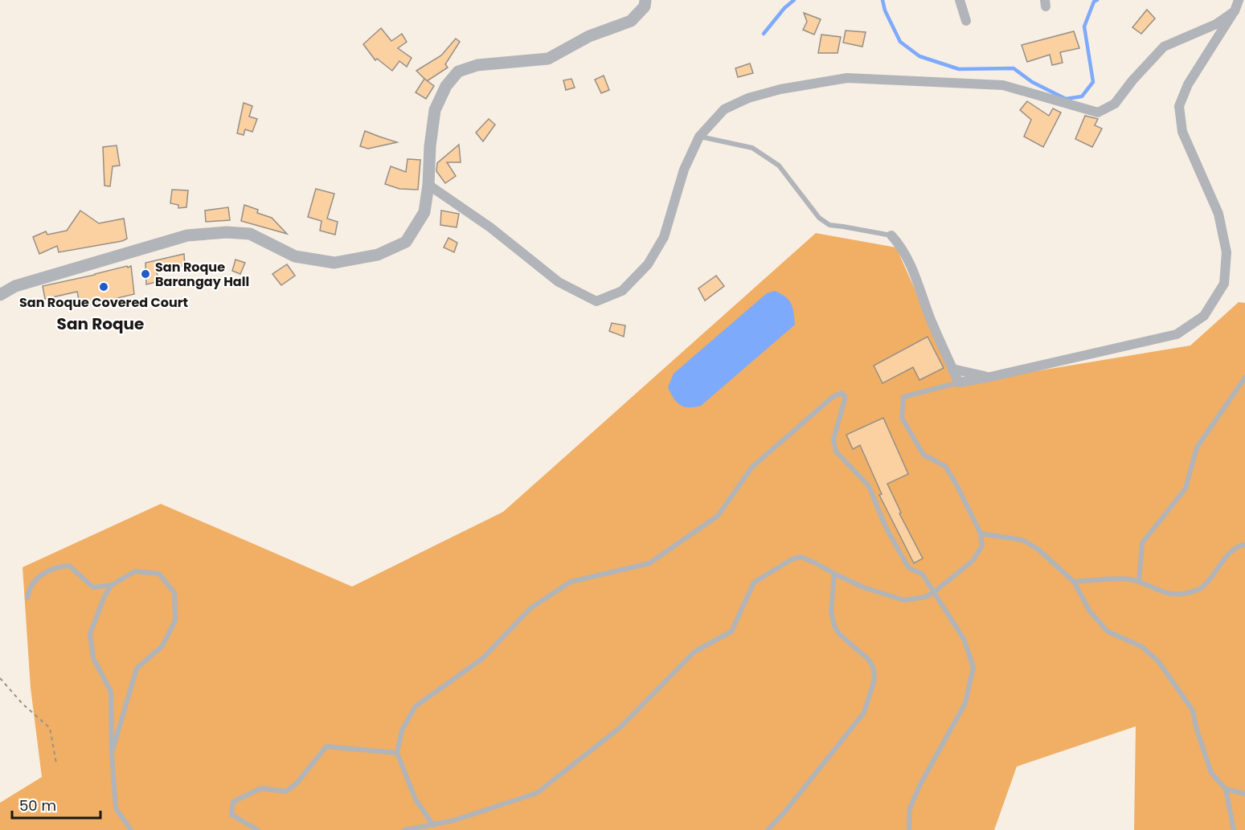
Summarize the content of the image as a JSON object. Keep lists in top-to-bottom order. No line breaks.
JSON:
{"districts":["San Roque"],"places":["San Roque Barangay Hall","San Roque Covered Court"],"scale_bar":"50 m"}
